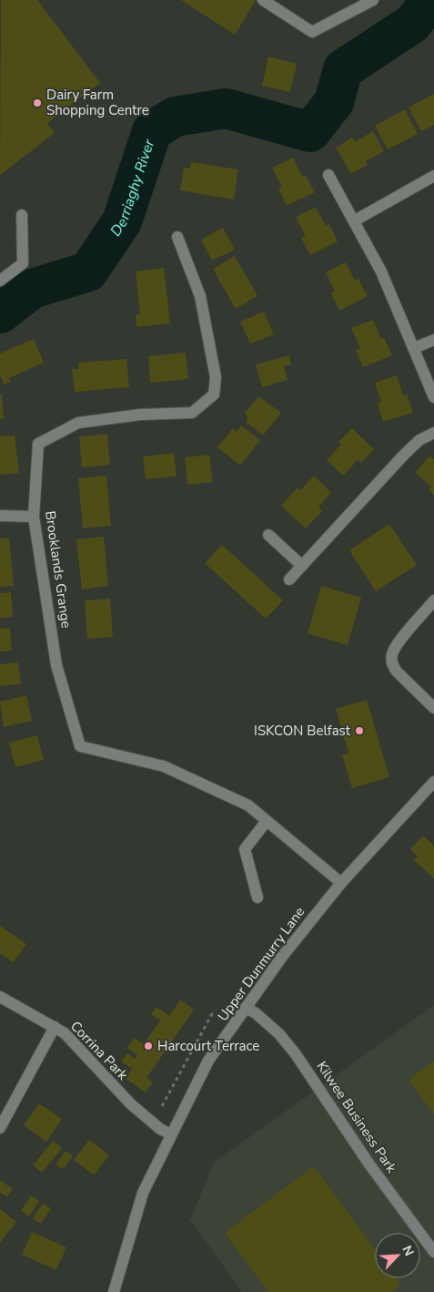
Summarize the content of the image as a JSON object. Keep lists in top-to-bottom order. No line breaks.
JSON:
{"streets":{"street":["Brooklands Grange","Upper Dunmurry Lane","Corrina Park","Kilwee Business Park"]},"crossings":[["Brooklands Grange","Upper Dunmurry Lane"],["Upper Dunmurry Lane","Corrina Park"],["Upper Dunmurry Lane","Kilwee Business Park"]],"water":["Derriaghy River"],"places":["Dairy Farm Shopping Centre","ISKCON Belfast","Harcourt Terrace"],"north":"top right"}
